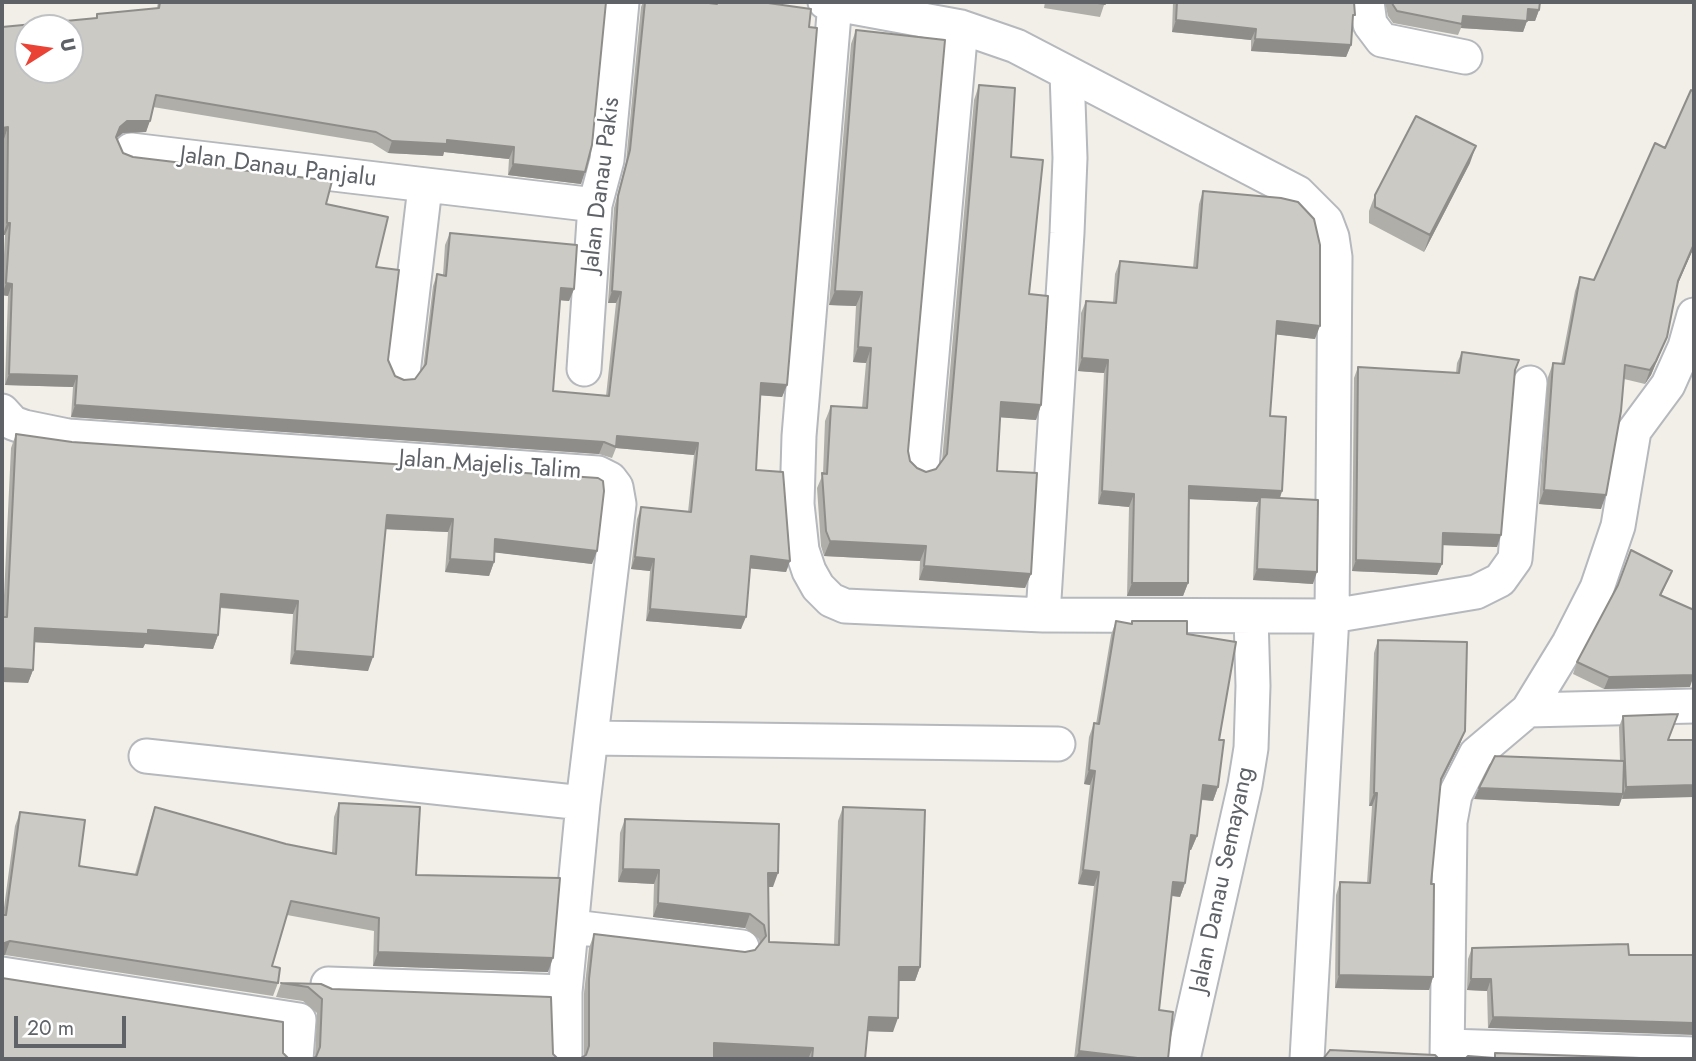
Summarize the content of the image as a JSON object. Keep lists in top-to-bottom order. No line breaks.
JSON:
{"streets":{"street":["Jalan Danau Panjalu","Jalan Danau Pakis","Jalan Majelis Talim","Jalan Danau Semayang"]},"crossings":[["Jalan Danau Panjalu","Jalan Danau Pakis"]],"scale_bar":"20 m","north":"right"}
